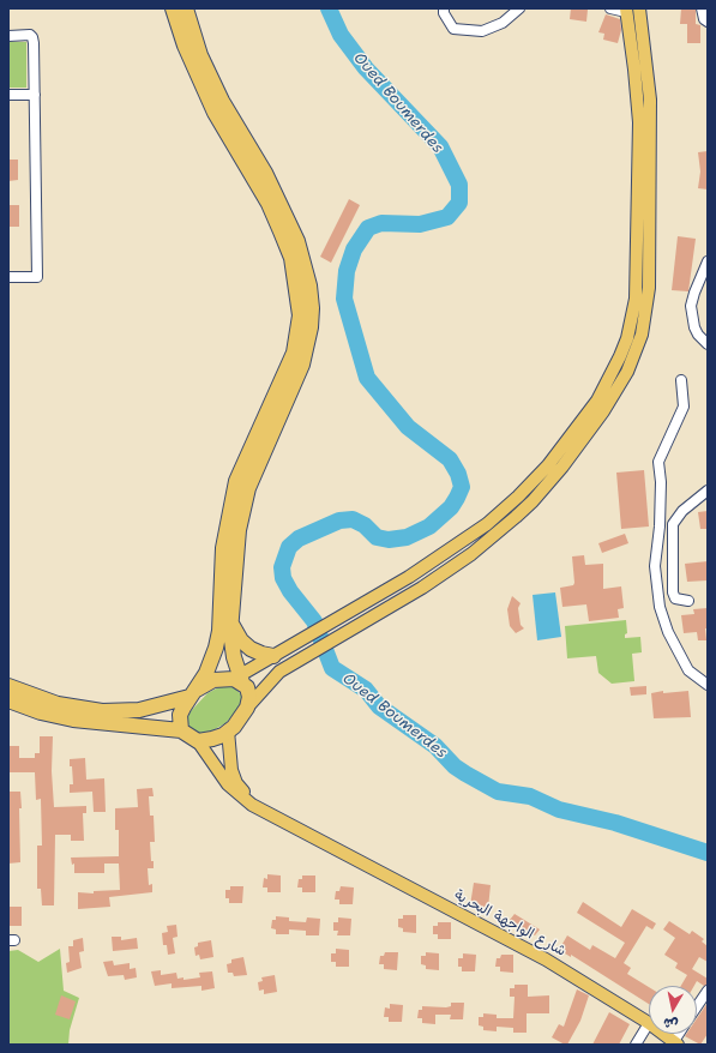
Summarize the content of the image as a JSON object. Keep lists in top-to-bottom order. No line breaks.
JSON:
{"streets":{"main road":["شارع الواجهة البحرية"]},"water":["Oued Boumerdes"],"north":"bottom"}
